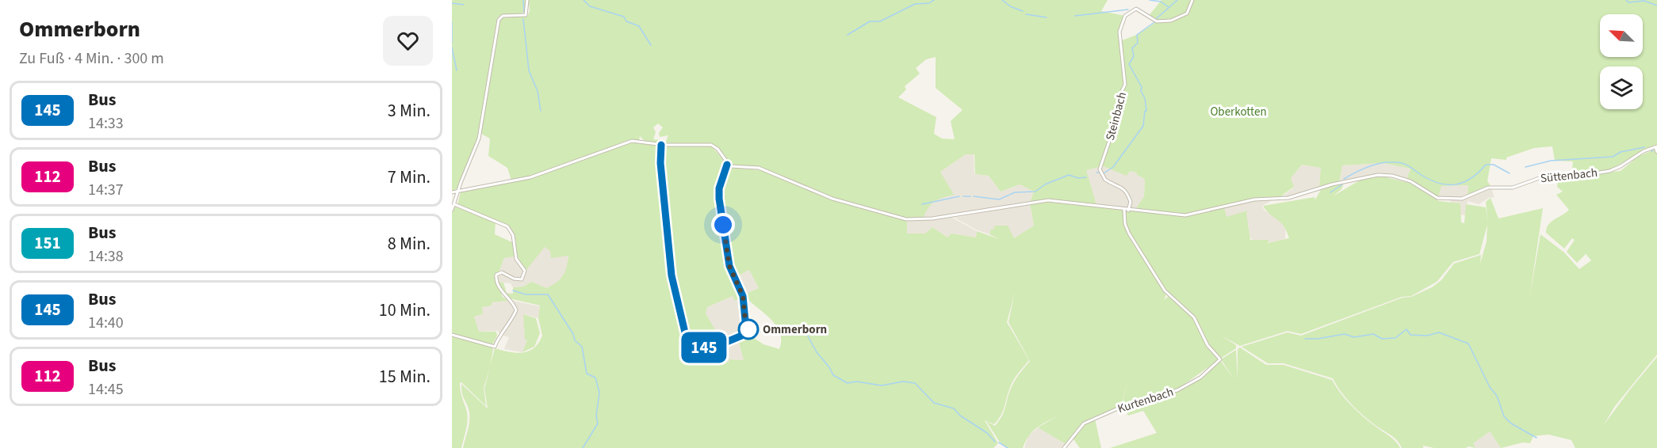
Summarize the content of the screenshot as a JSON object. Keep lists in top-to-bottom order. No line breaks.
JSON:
{"streets":{"street":["Steinbach","Süttenbach","Kurtenbach"]},"crossings":[["Steinbach","Süttenbach"]],"parks":["Oberkotten"],"places":["Ommerborn"],"lines":["bus line 145"],"north":"top left","page":{"heading":["Ommerborn","Zu Fuß · 4 Min. · 300 m"],"on_map":"145","list":[{"mark":"145","name":"Bus","note":"14:33","value":"3 Min."},{"mark":"112","name":"Bus","note":"14:37","value":"7 Min."},{"mark":"151","name":"Bus","note":"14:38","value":"8 Min."},{"mark":"145","name":"Bus","note":"14:40","value":"10 Min."},{"mark":"112","name":"Bus","note":"14:45","value":"15 Min."}]}}
